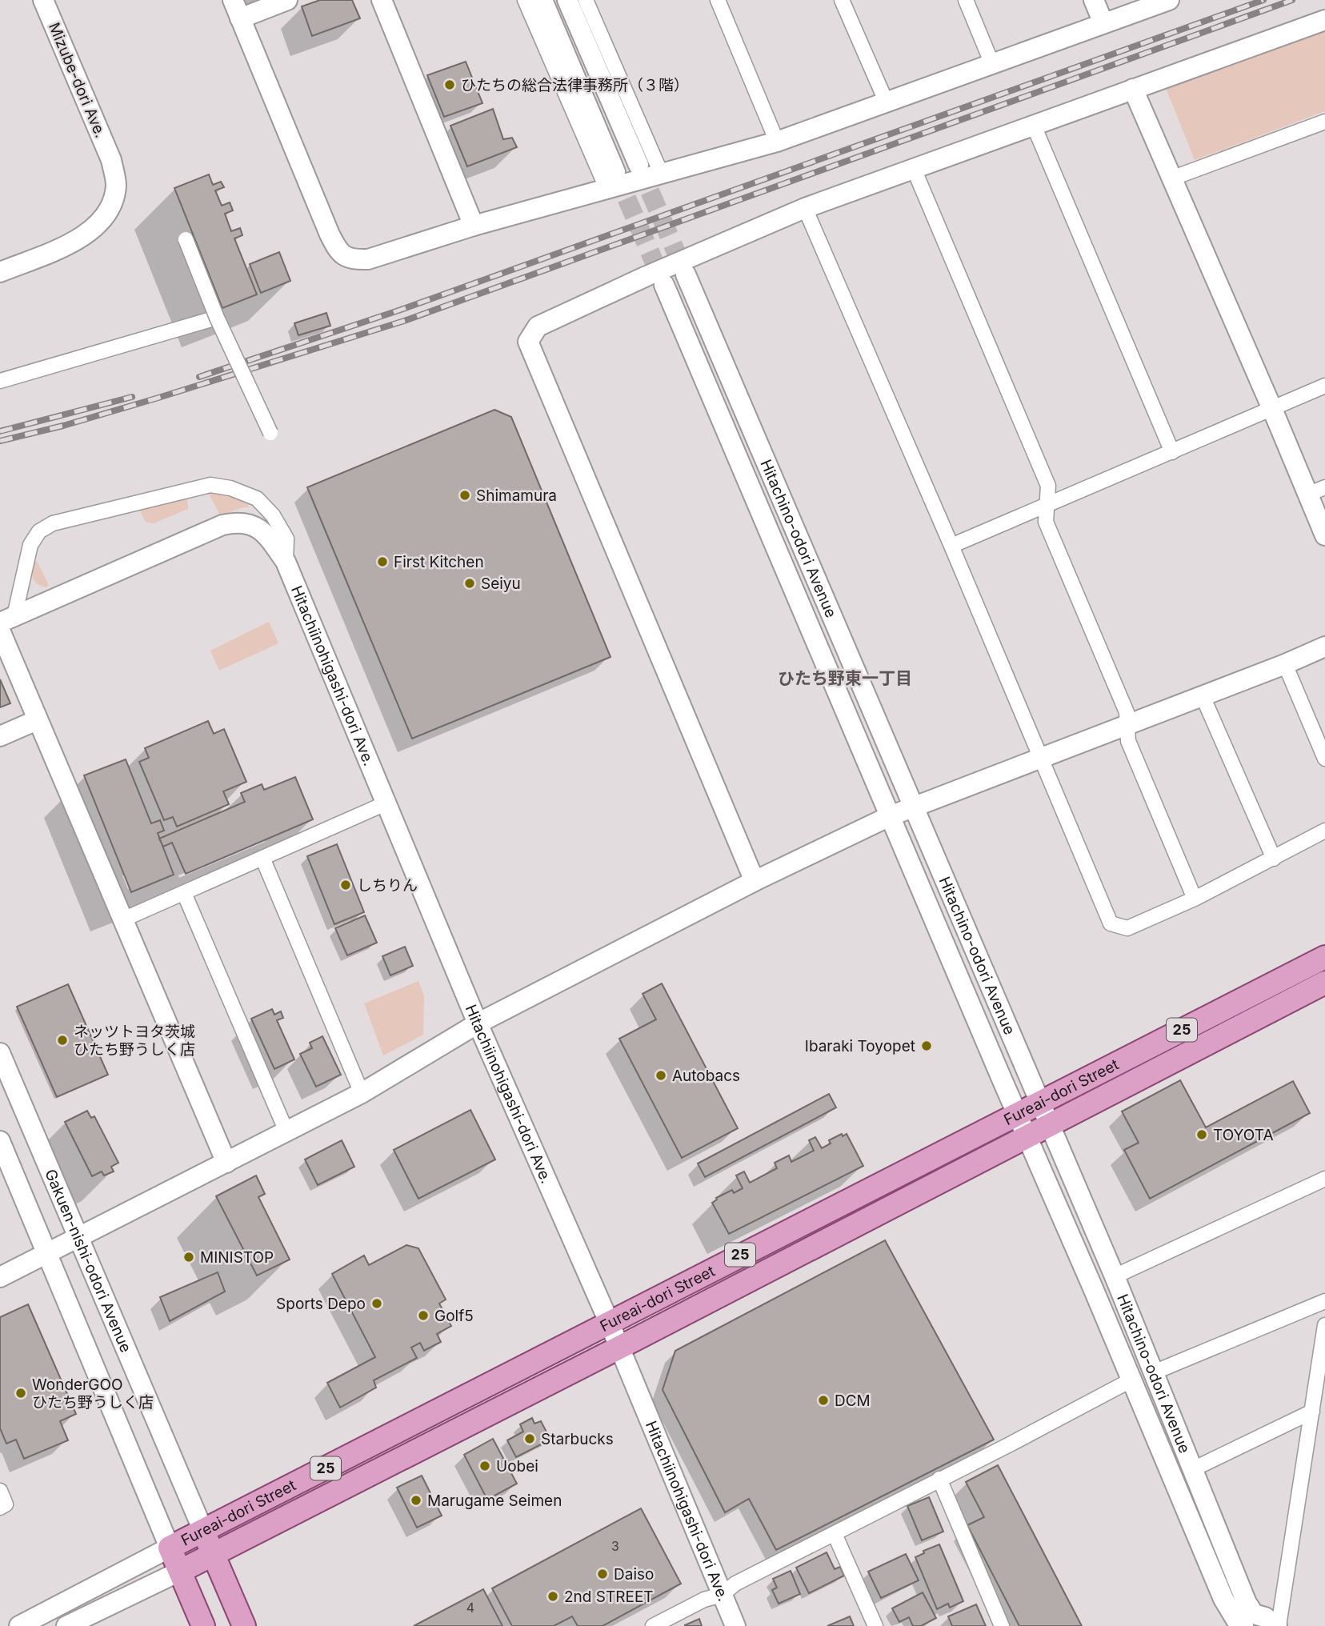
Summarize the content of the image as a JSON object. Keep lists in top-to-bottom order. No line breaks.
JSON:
{"streets":{"main road":["25","Fureai-dori Street"],"street":["Mizube-dori Ave.","Hitachino-odori Avenue","Hitachiinohigashi-dori Ave.","Gakuen-nishi-odori Avenue"]},"crossings":[["Hitachino-odori Avenue","Fureai-dori Street"],["Hitachiinohigashi-dori Ave.","Fureai-dori Street"],["Fureai-dori Street","Gakuen-nishi-odori Avenue"]],"districts":["ひたち野東一丁目"],"places":["ひたちの総合法律事務所（３階）","Shimamura","First Kitchen","Seiyu","しちりん","ネッツトヨタ茨城 ひたち野うしく店","Ibaraki Toyopet","Autobacs","TOYOTA","MINISTOP","Sports Depo","Golf5","WonderGOO ひたち野うしく店","DCM","Starbucks","Uobei","Marugame Seimen","Daiso","2nd STREET"],"house_numbers":["3","4"]}
